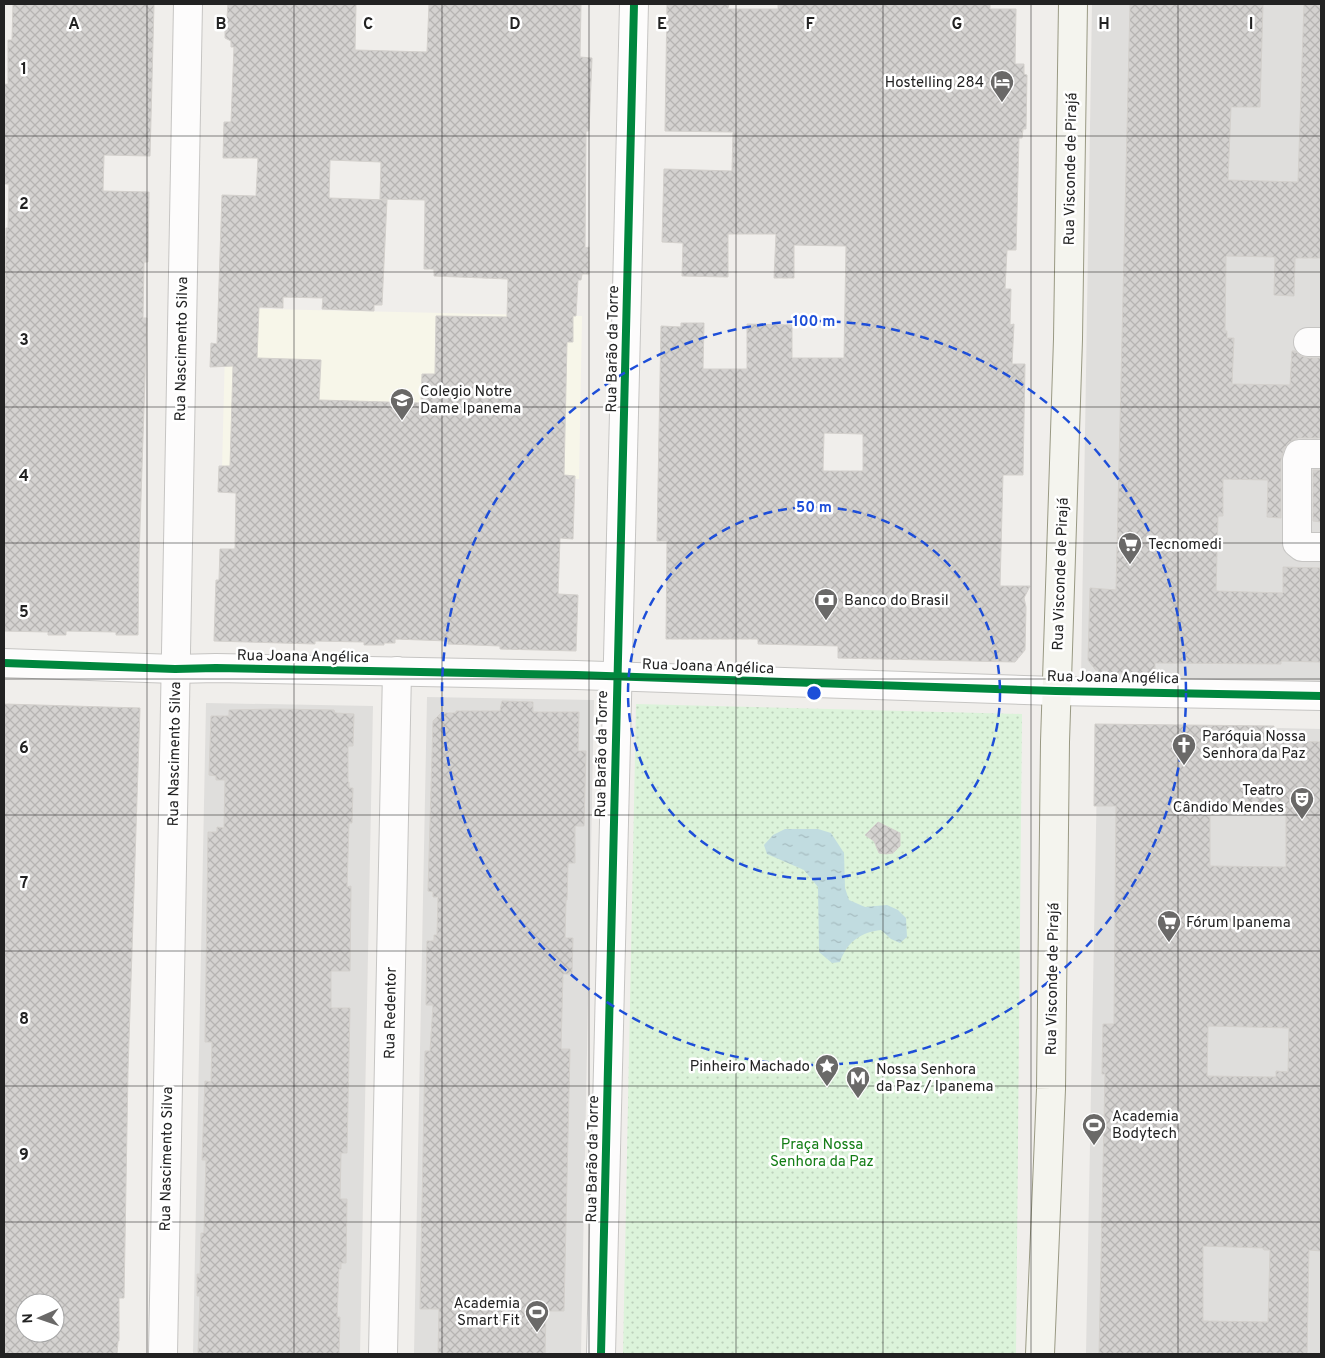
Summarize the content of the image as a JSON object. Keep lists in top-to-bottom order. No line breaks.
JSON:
{"streets":{"main road":["Rua Visconde de Pirajá"],"street":["Rua Nascimento Silva","Rua Barão da Torre","Rua Joana Angélica","Rua Redentor"]},"crossings":[["Rua Visconde de Pirajá","Rua Joana Angélica"],["Rua Nascimento Silva","Rua Joana Angélica"],["Rua Barão da Torre","Rua Joana Angélica"],["Rua Joana Angélica","Rua Redentor"]],"parks":["Praça Nossa Senhora da Paz"],"places":{"hotel":["Hostelling 284"],"school or university":["Colegio Notre Dame Ipanema"],"supermarket":["Tecnomedi","Fórum Ipanema"],"bank":["Banco do Brasil"],"church":["Paróquia Nossa Senhora da Paz"],"theatre":["Teatro Cândido Mendes"],"place":["Pinheiro Machado"],"metro station":["Nossa Senhora da Paz / Ipanema"],"sports":["Academia Bodytech","Academia Smart Fit"]},"north":"left","grid":{"columns":["A","B","C","D","E","F","G","H","I"],"rows":["1","2","3","4","5","6","7","8","9"]},"rings":["100 m","50 m"]}
